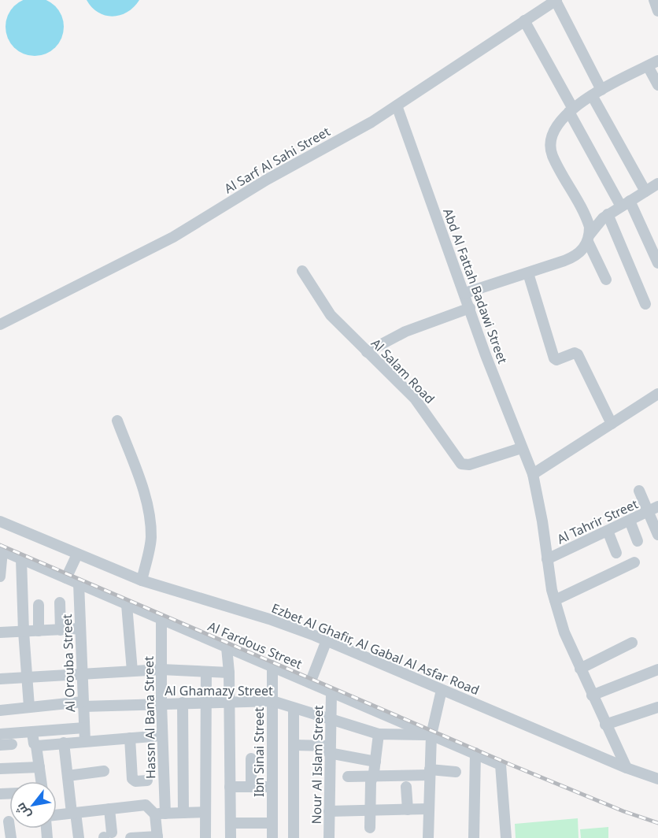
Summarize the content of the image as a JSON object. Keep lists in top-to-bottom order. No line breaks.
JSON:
{"streets":{"street":["Al Sarf Al Sahi Street","Abd Al Fattah Badawi Street","Al Salam Road","Al Tahrir Street","Al Fardous Street","Ezbet Al Ghafir, Al Gabal Al Asfar Road","Al Orouba Street","Al Ghamazy Street","Hassn Al Bana Street","Ibn Sinai Street","Nour Al Islam Street"]},"crossings":[["Al Sarf Al Sahi Street","Abd Al Fattah Badawi Street"],["Abd Al Fattah Badawi Street","Al Salam Road"],["Abd Al Fattah Badawi Street","Al Tahrir Street"],["Abd Al Fattah Badawi Street","Ezbet Al Ghafir, Al Gabal Al Asfar Road"],["Al Fardous Street","Al Orouba Street"],["Al Fardous Street","Al Ghamazy Street"],["Al Fardous Street","Hassn Al Bana Street"],["Al Fardous Street","Ibn Sinai Street"],["Al Fardous Street","Nour Al Islam Street"],["Al Orouba Street","Al Ghamazy Street"],["Al Ghamazy Street","Hassn Al Bana Street"],["Al Ghamazy Street","Ibn Sinai Street"],["Al Ghamazy Street","Nour Al Islam Street"]],"north":"bottom left"}
